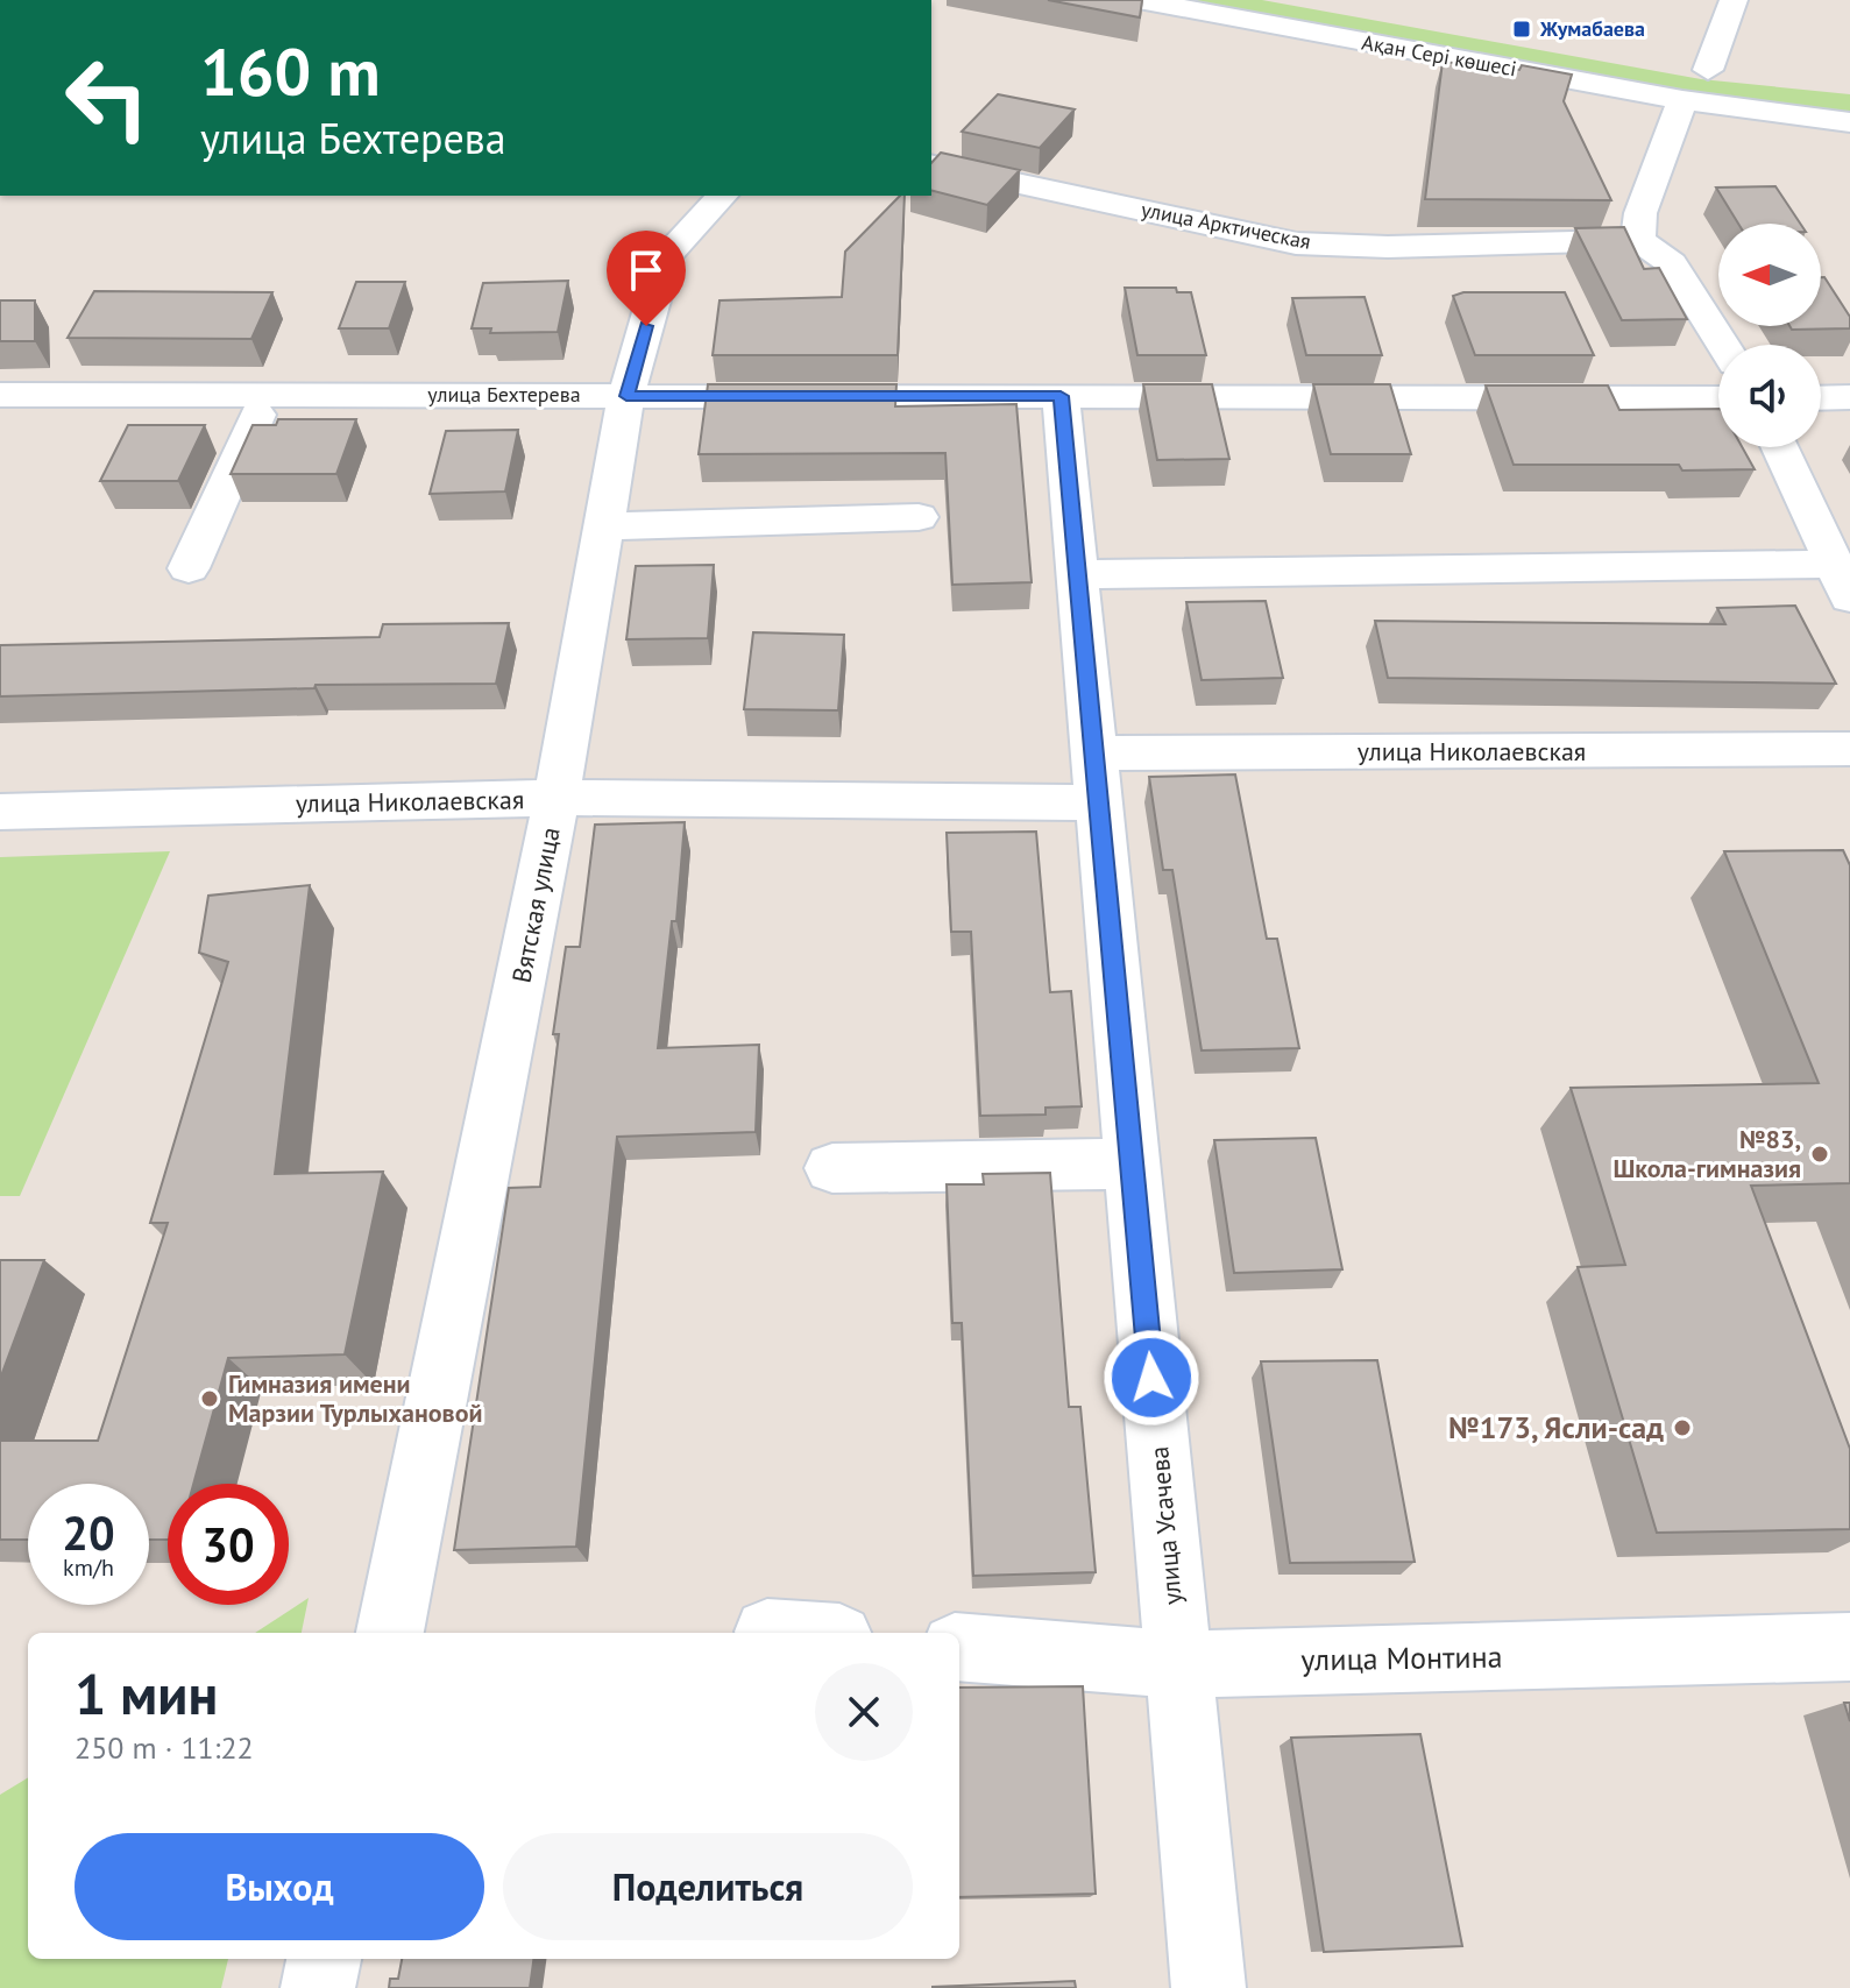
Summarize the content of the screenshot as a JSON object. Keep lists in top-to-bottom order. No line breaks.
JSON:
{"streets":{"street":["Ақан Сері көшесі","улица Арктическая","улица Бехтерева","улица Николаевская","Вятская улица","улица Усачева","улица Монтина"]},"crossings":[["улица Бехтерева","Вятская улица"],["улица Бехтерева","улица Усачева"],["улица Николаевская","Вятская улица"],["улица Николаевская","улица Усачева"],["улица Усачева","улица Монтина"]],"places":{"transit":["Жумабаева"],"other":["№83, Школа-гимназия","Гимназия имени Марзии Турлыхановой","№173, Ясли-сад"]},"north":"left","page":{"turn":["160 m","улица Бехтерева"],"speed":"20 km/h","limit":"30","heading":["1 мин","250 m · 11:22"],"buttons":["Выход","Поделиться"]}}
